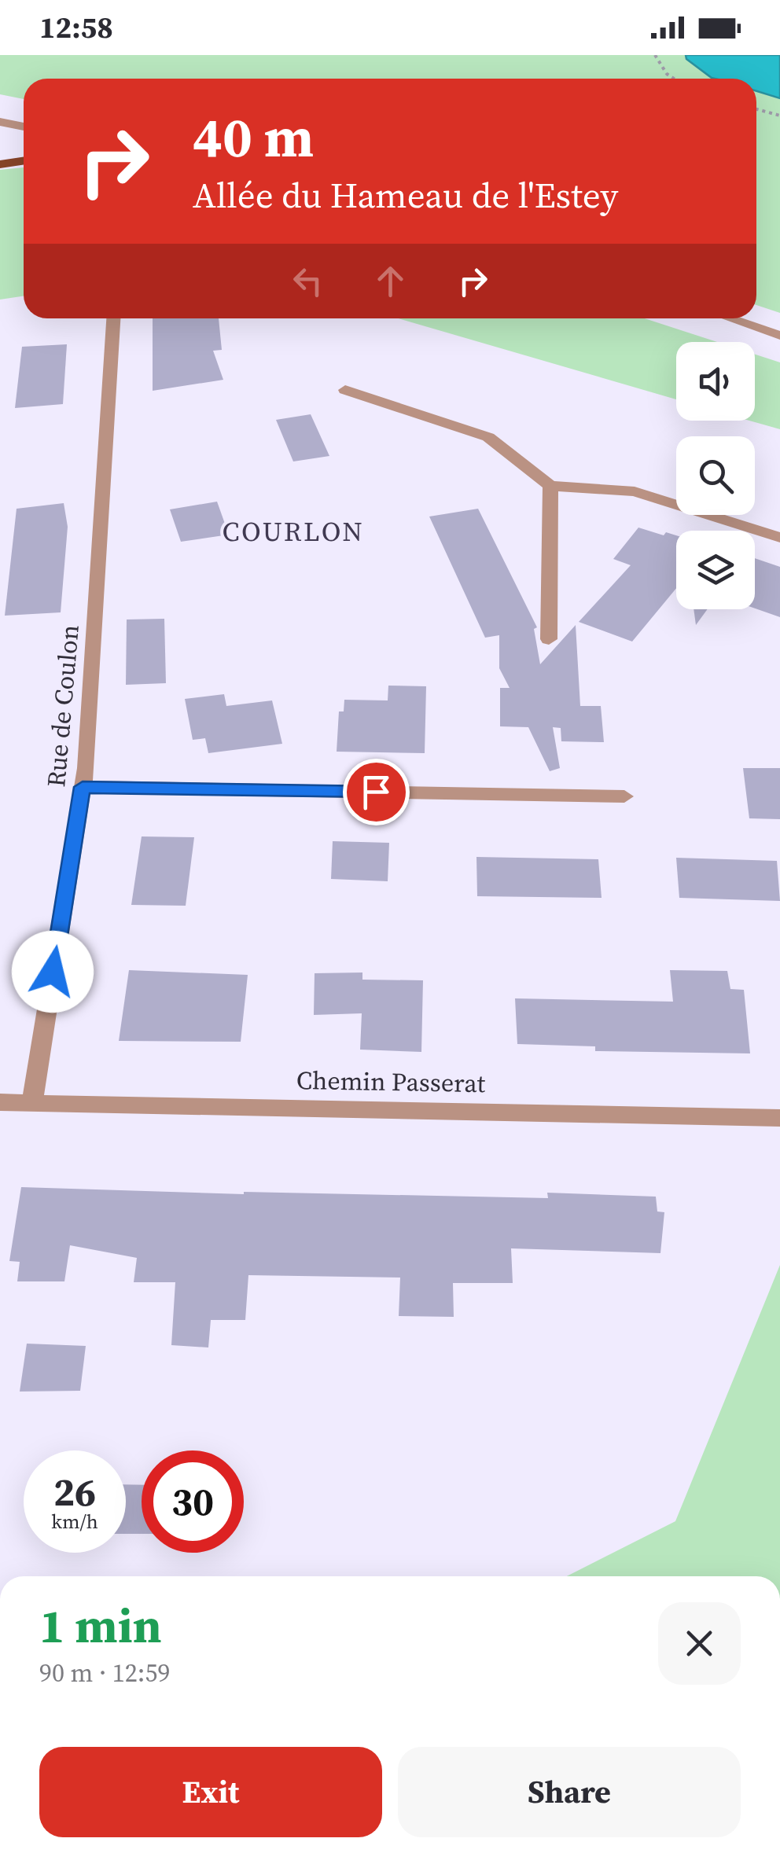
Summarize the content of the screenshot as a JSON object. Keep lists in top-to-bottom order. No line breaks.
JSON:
{"streets":{"street":["Rue de Coulon","Chemin Passerat"]},"crossings":[["Rue de Coulon","Chemin Passerat"]],"districts":["COURLON"],"page":{"status":"12:58","turn":["40 m","Allée du Hameau de l'Estey"],"speed":"26 km/h","limit":"30","heading":["1 min","90 m · 12:59"],"buttons":["Exit","Share"]}}
